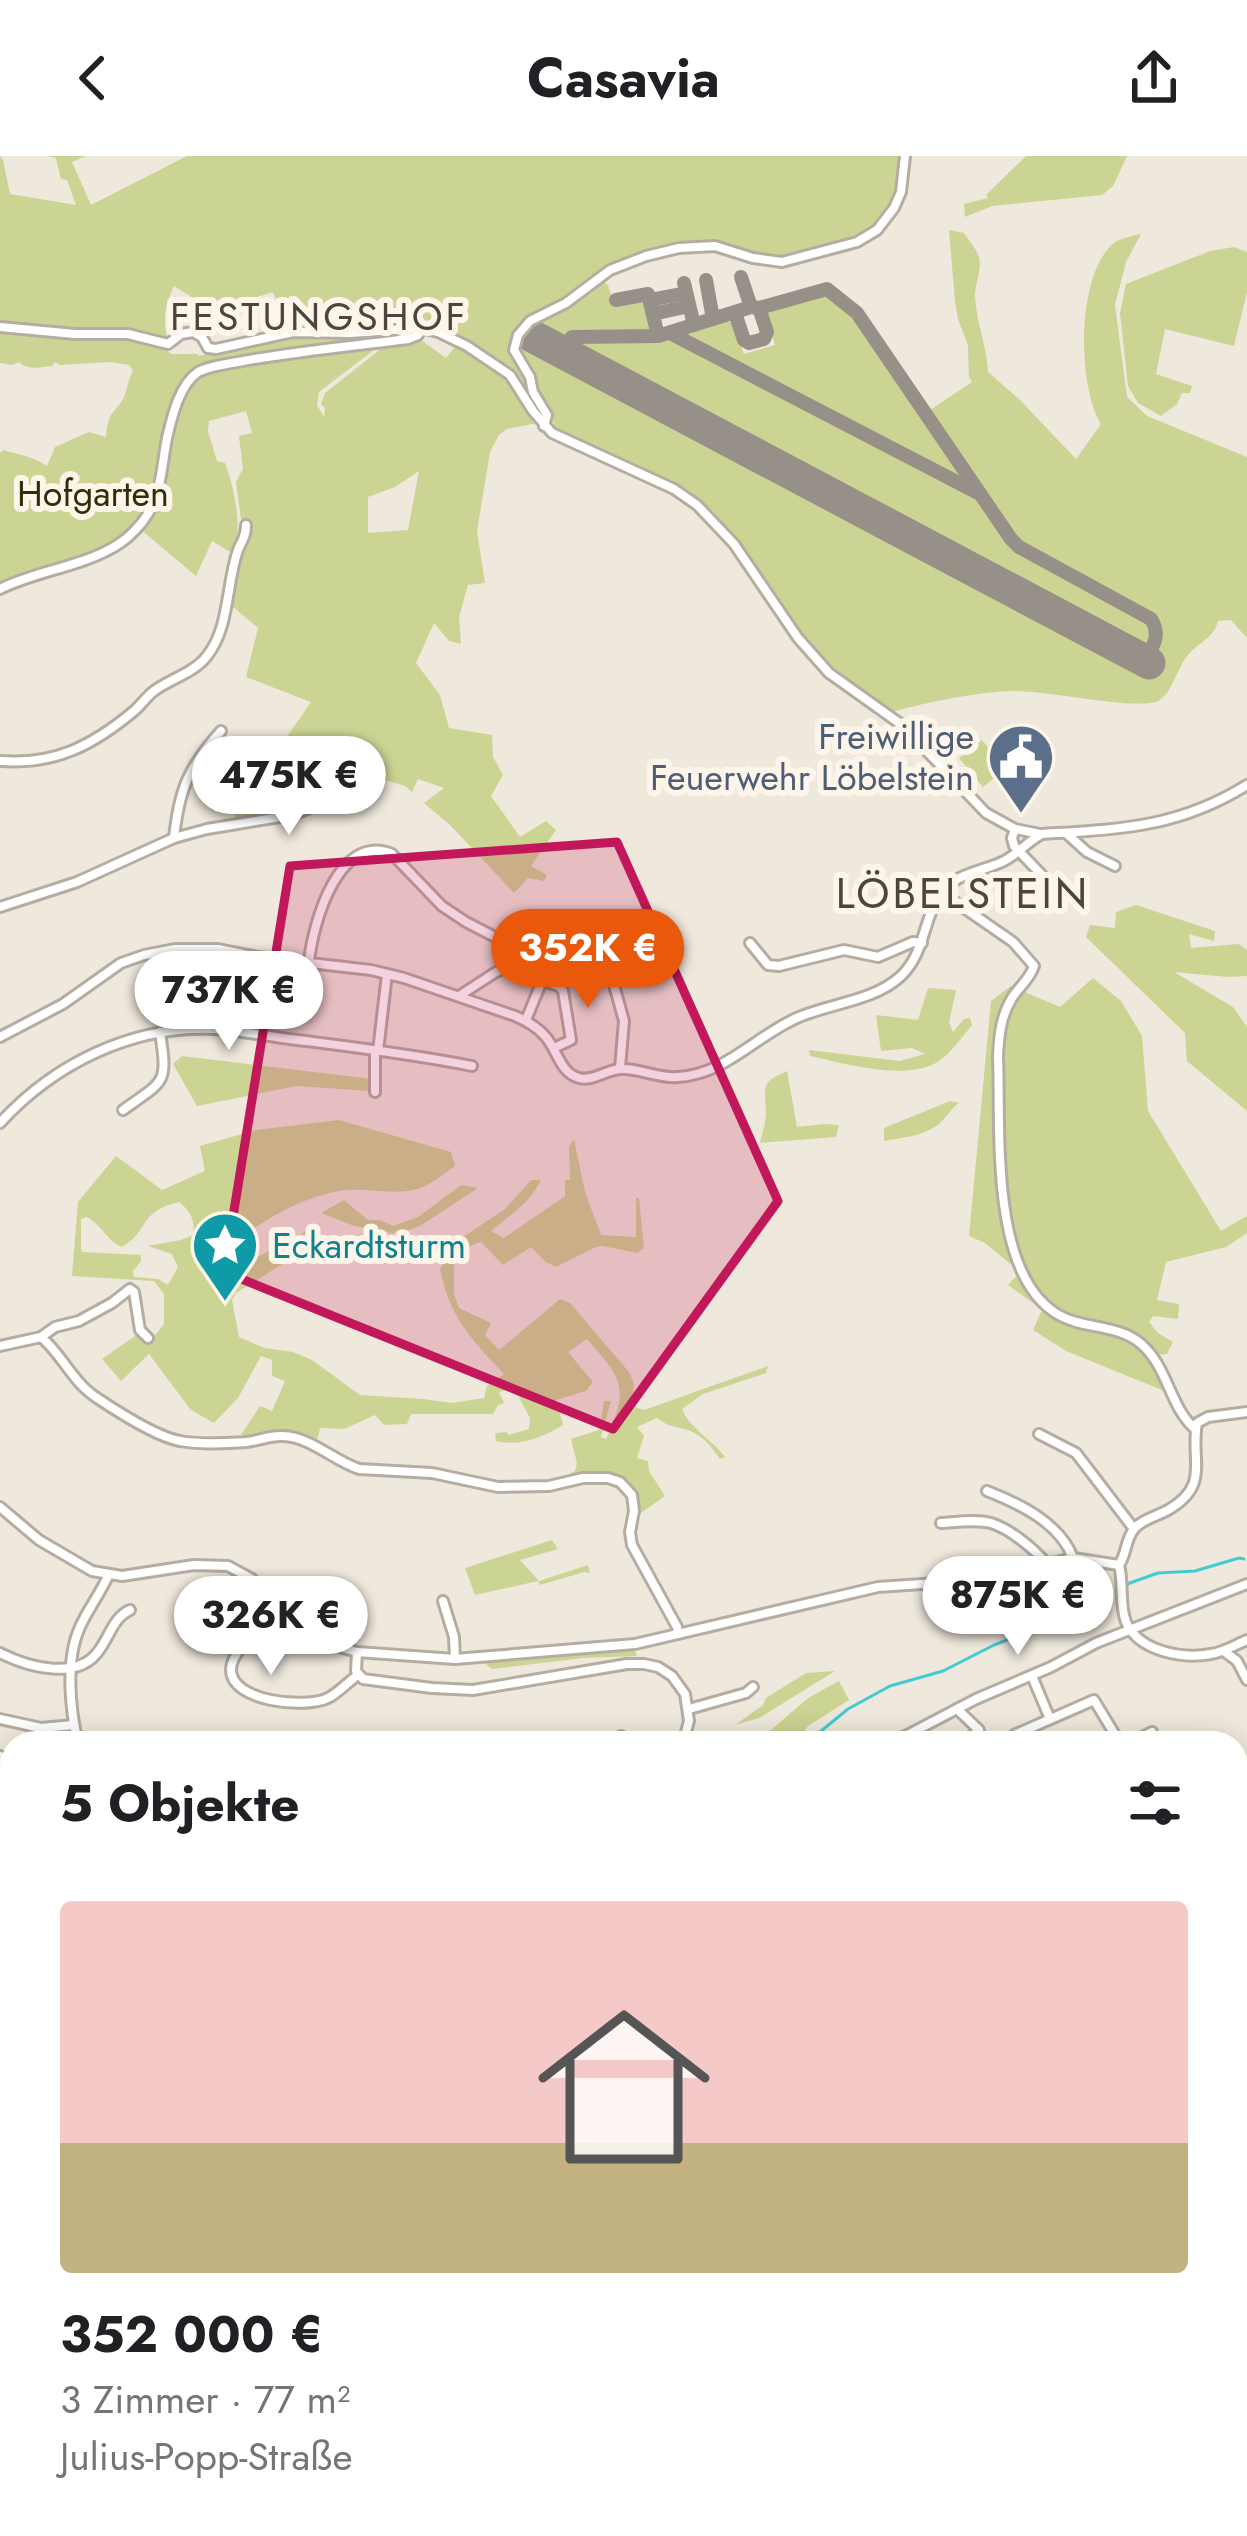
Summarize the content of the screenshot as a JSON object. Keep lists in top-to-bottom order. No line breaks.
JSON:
{"districts":["FESTUNGSHOF","LÖBELSTEIN"],"parks":["Hofgarten"],"places":{"public building":["Freiwillige Feuerwehr Löbelstein"],"place":["Eckardtsturm"]},"page":{"header":"Casavia","price":["475K €","352K €","737K €","875K €","326K €"],"heading":"5 Objekte","list":[{"name":"352 000 €","note":"3 Zimmer · 77 m² · Julius-Popp-Straße"}]}}
